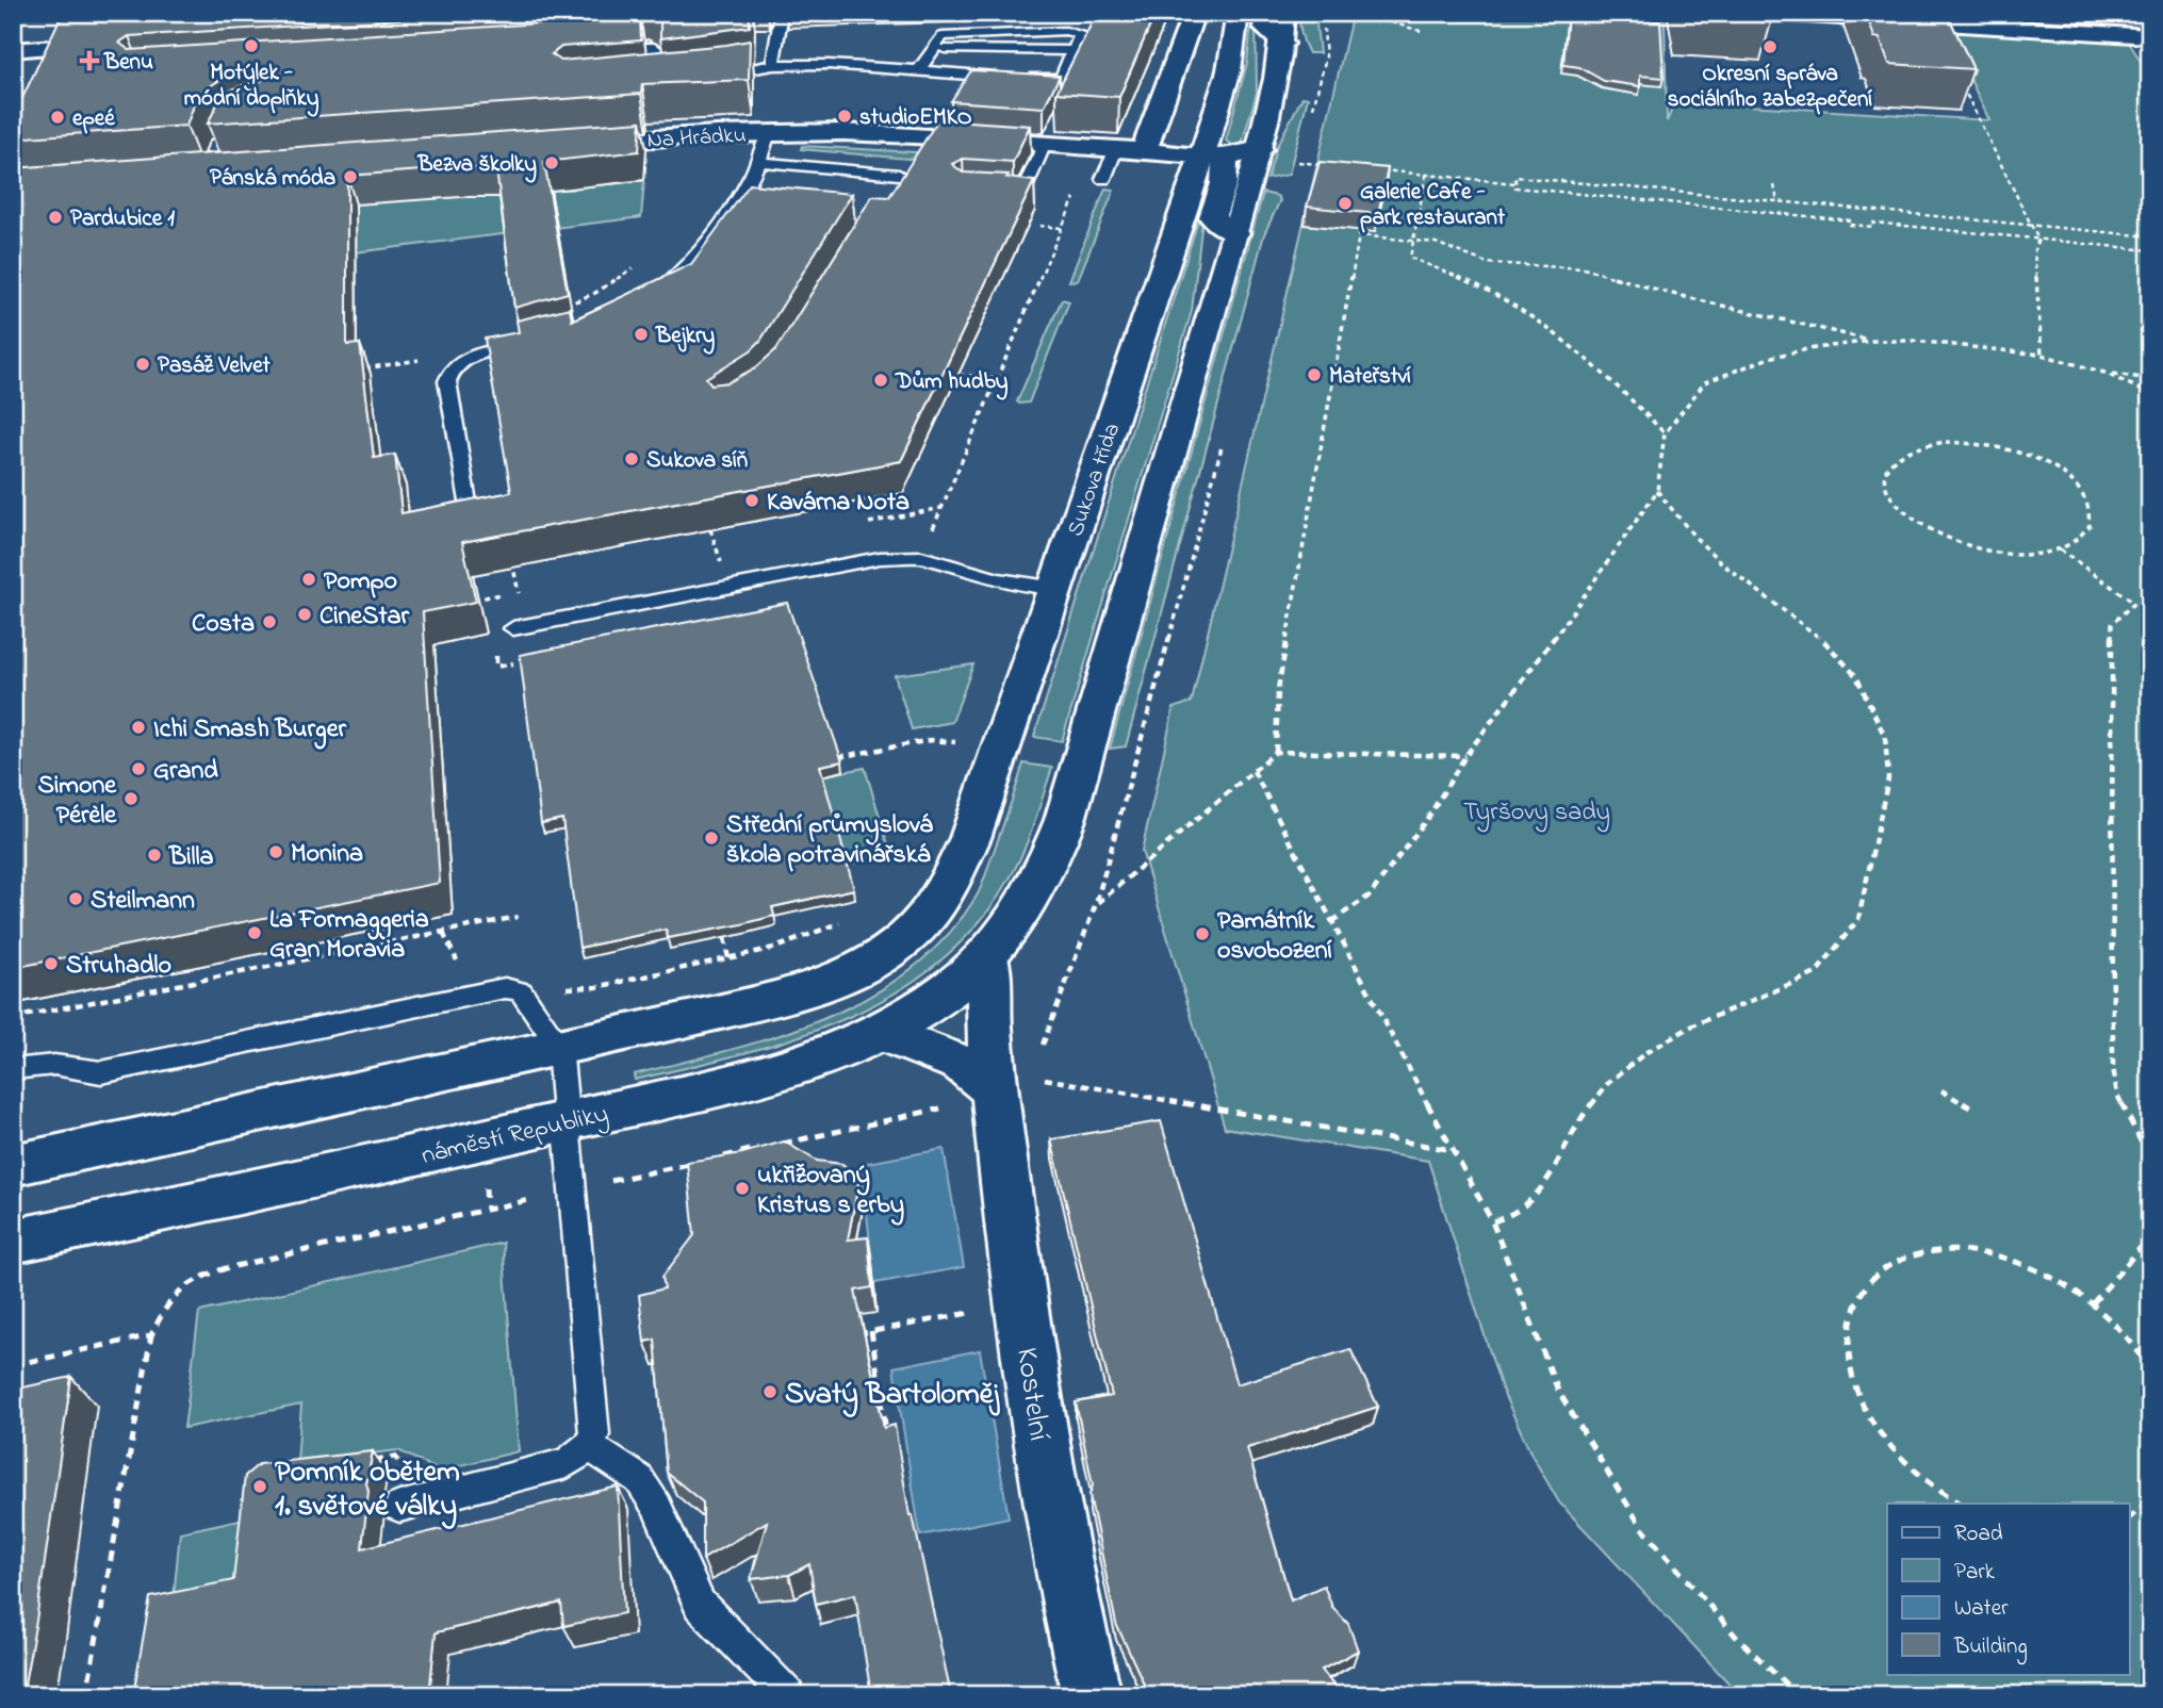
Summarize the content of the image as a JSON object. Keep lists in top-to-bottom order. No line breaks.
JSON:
{"streets":{"street":["Na Hrádku","Sukova třída","náměstí Republiky","Kostelní"]},"crossings":[["Na Hrádku","Sukova třída"],["náměstí Republiky","Kostelní"]],"parks":["Tyršovy sady"],"places":{"other":["Motýlek - módní doplňky","Okresní správa sociálního zabezpečení","studioEMKO","epeé","Bezva školky","Pánská móda","Galerie Cafe - park restaurant","Pardubice 1","Bejkry","Pasáž Velvet","Mateřství","Dům hudby","Sukova síň","Kavárna Nota","Pompo","CineStar","Costa","Ichi Smash Burger","Grand","Simone Pérèle","Střední průmyslová škola potravinářská","Monina","Billa","Steilmann","La Formaggeria Gran Moravia","Památník osvobození","Struhadlo","ukřižovaný Kristus s erby","Svatý Bartoloměj","Pomník obětem 1. světové války"],"health":["Benu"]},"legend":["Road","Park","Water","Building"]}
